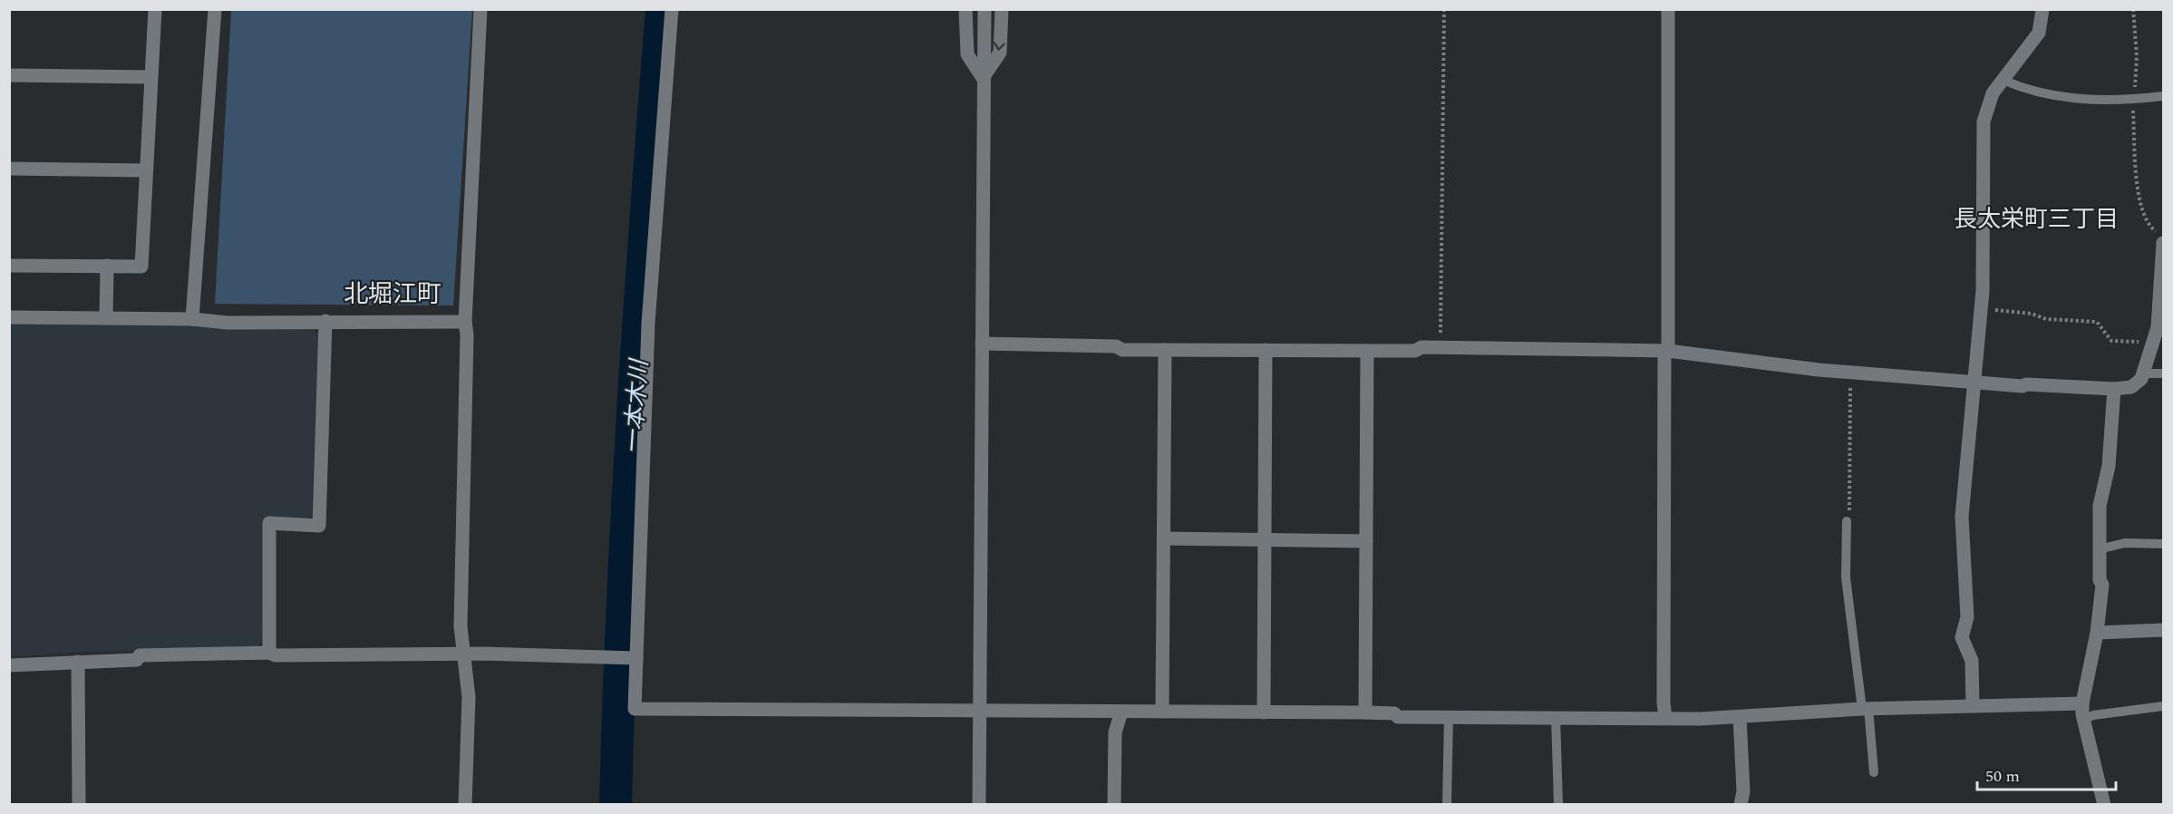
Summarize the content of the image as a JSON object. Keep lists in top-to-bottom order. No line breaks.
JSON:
{"districts":["長太栄町三丁目","北堀江町"],"water":["一本木川"],"scale_bar":"50 m"}
